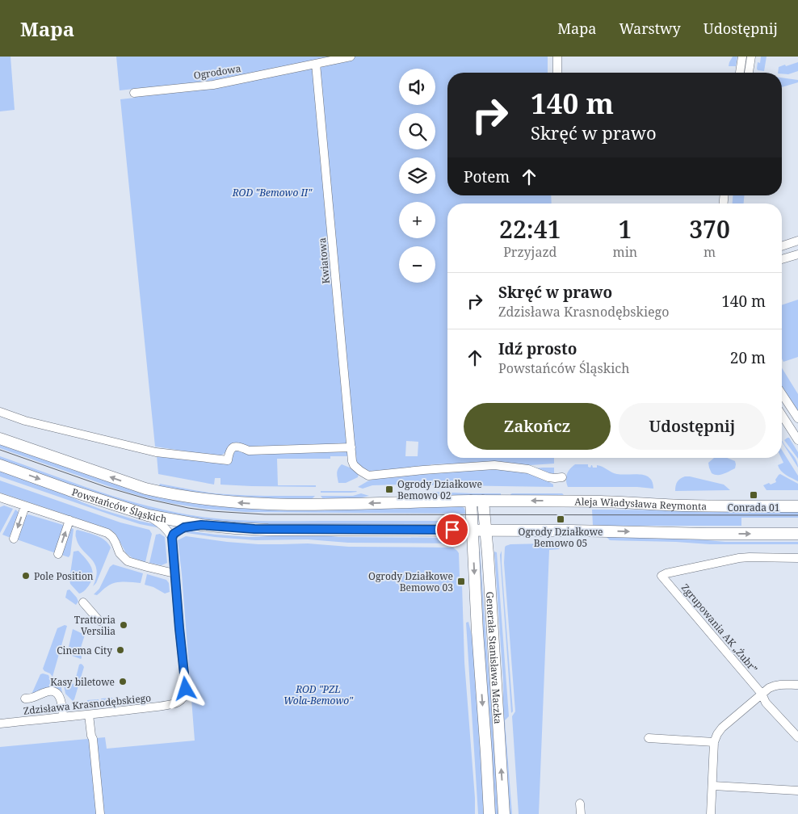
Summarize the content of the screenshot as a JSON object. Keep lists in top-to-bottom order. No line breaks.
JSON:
{"streets":{"main road":["Aleja Władysława Reymonta","Powstańców Śląskich","Generała Stanisława Maczka"],"street":["Ogrodowa","Kwiatowa","Zgrupowania AK „Żubr”","Zdzisława Krasnodębskiego"]},"crossings":[["Ogrodowa","Kwiatowa"],["Aleja Władysława Reymonta","Generała Stanisława Maczka"],["Powstańców Śląskich","Generała Stanisława Maczka"]],"parks":["ROD \"Bemowo II\"","ROD \"PZL Wola-Bemowo\""],"places":{"transit":["Ogrody Działkowe Bemowo 02","Conrada 01","Ogrody Działkowe Bemowo 05","Ogrody Działkowe Bemowo 03"],"other":["Pole Position","Trattoria Versilia","Cinema City","Kasy biletowe"]},"page":{"header":"Mapa","nav":["Mapa","Warstwy","Udostępnij"],"map_buttons":["+","−"],"turn":["140 m","Skręć w prawo"],"then":"Potem","eta":["22:41","Przyjazd","1","min","370","m"],"list":[{"name":"Skręć w prawo","note":"Zdzisława Krasnodębskiego","value":"140 m"},{"name":"Idź prosto","note":"Powstańców Śląskich","value":"20 m"}],"buttons":["Zakończ","Udostępnij"]}}
